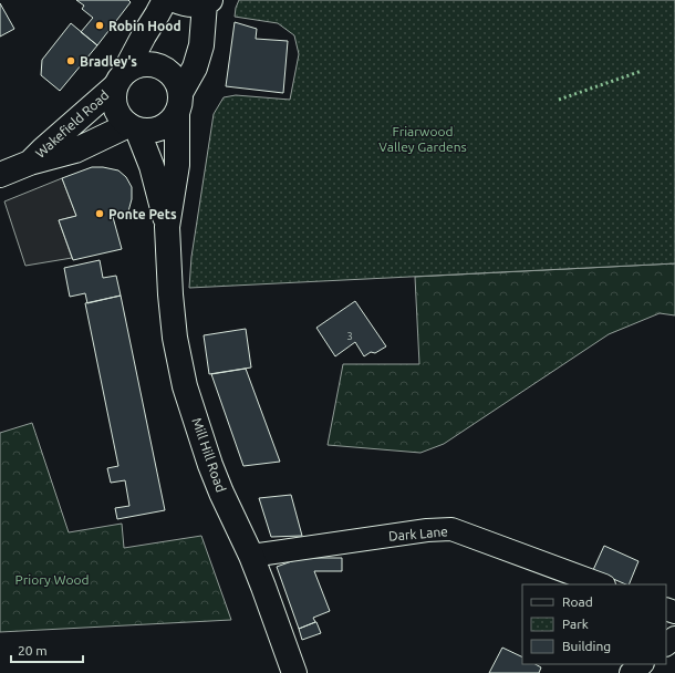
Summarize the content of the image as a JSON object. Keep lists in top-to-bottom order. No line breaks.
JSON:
{"streets":{"main road":["Wakefield Road","Mill Hill Road"],"street":["Dark Lane"]},"crossings":[["Wakefield Road","Mill Hill Road"],["Mill Hill Road","Dark Lane"]],"parks":["Friarwood Valley Gardens","Priory Wood"],"places":["Robin Hood","Bradley's","Ponte Pets"],"house_numbers":["3"],"legend":["Road","Park","Building"],"scale_bar":"20 m"}
